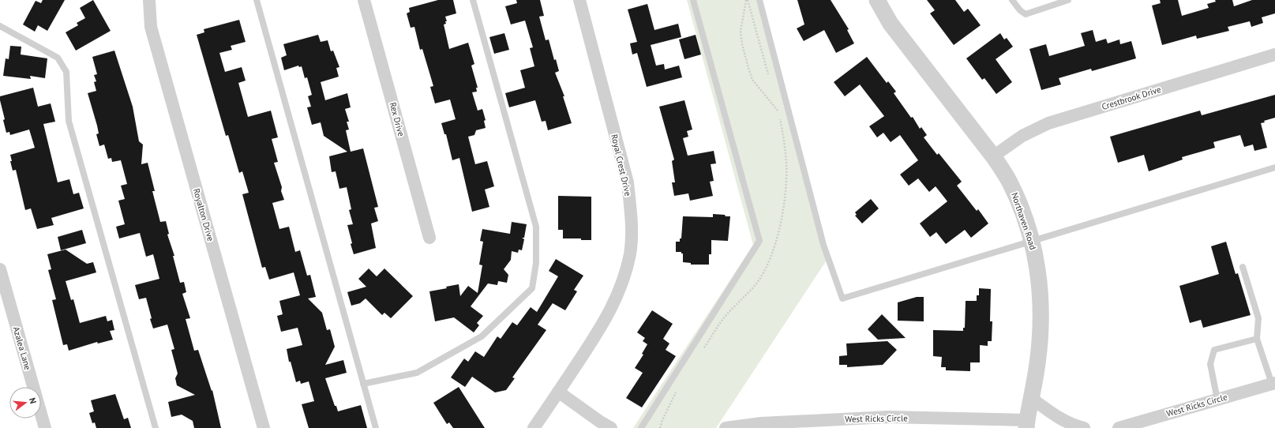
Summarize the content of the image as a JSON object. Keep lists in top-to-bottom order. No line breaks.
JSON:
{"streets":{"street":["Crestbrook Drive","Rex Drive","Royal Crest Drive","Royalton Drive","Northaven Road","Azalea Lane","West Ricks Circle"]},"crossings":[["Crestbrook Drive","Northaven Road"],["Northaven Road","West Ricks Circle"]],"north":"right"}
